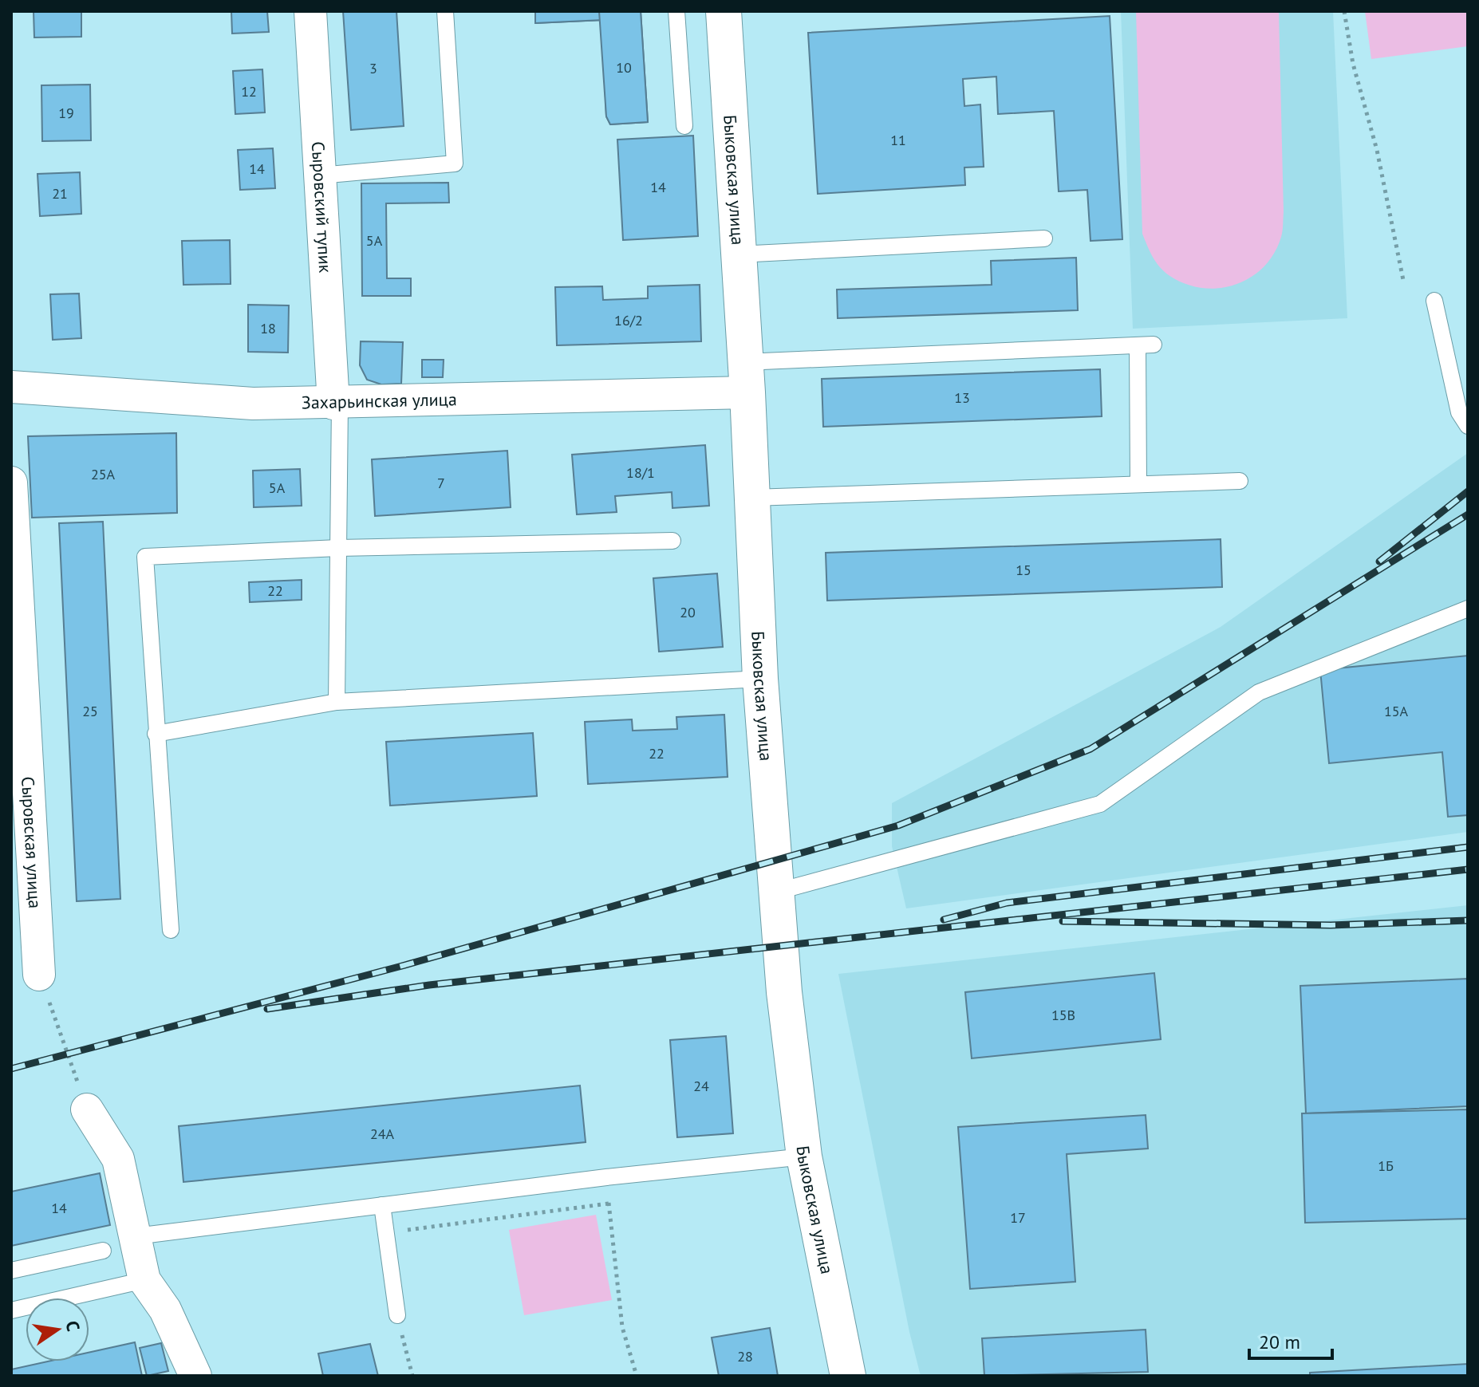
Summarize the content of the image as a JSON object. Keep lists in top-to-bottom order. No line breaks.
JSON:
{"streets":{"street":["Быковская улица","Сыровский тупик","Захарьинская улица","Сыровская улица"]},"crossings":[["Быковская улица","Захарьинская улица"],["Сыровский тупик","Захарьинская улица"]],"house_numbers":["10","3","12","19","11","14","14","21","5А","16/2","18","13","18/1","25А","7","5А","15","22","20","25","15А","22","15В","24","24А","1Б","14","17","28"],"scale_bar":"20 m","north":"right"}
